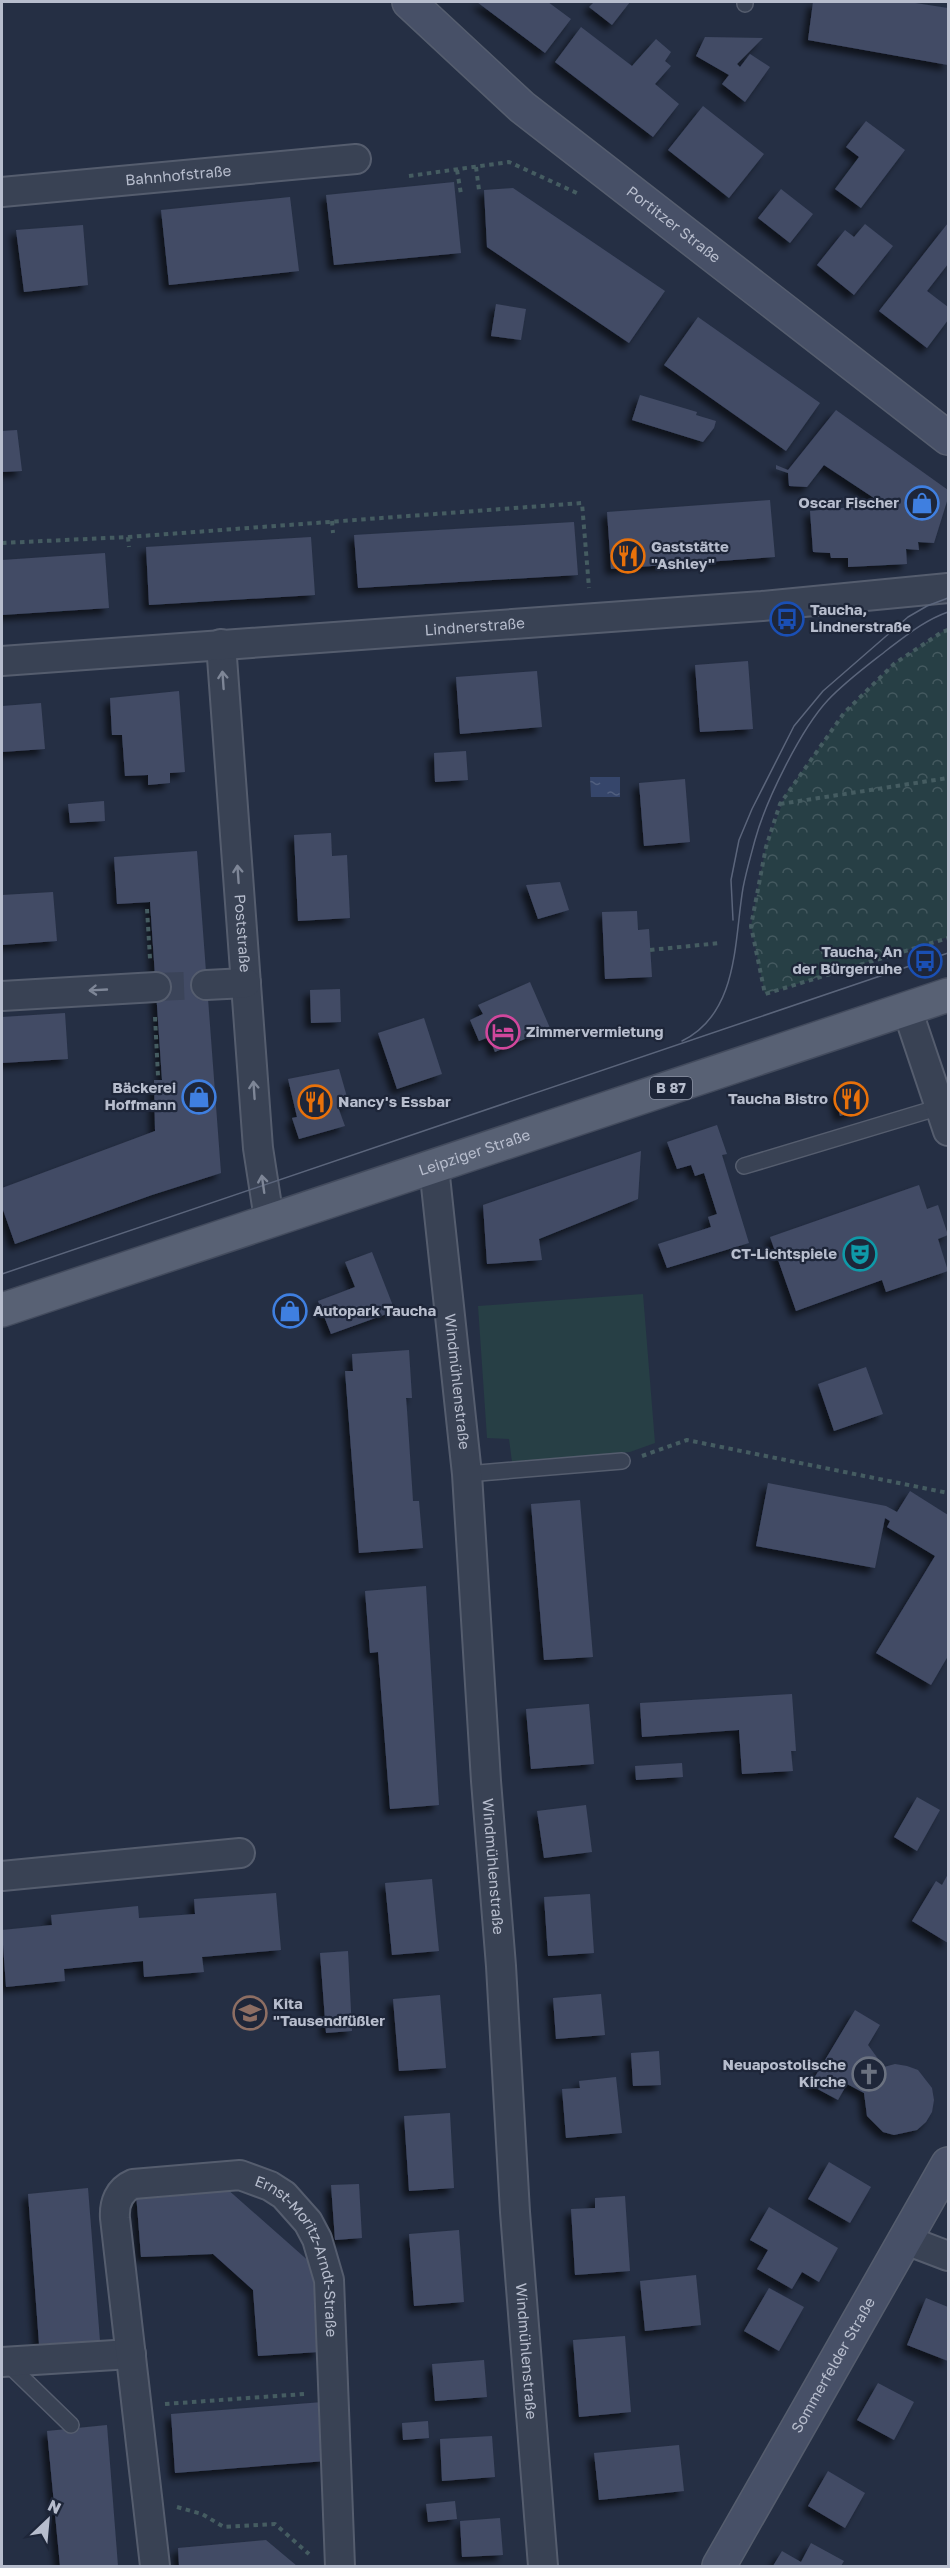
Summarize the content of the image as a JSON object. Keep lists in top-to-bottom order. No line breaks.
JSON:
{"streets":{"main road":["Portitzer Straße","B 87","Leipziger Straße","Sommerfelder Straße"],"street":["Bahnhofstraße","Lindnerstraße","Poststraße","Windmühlenstraße","Ernst-Moritz-Arndt-Straße"]},"crossings":[["Lindnerstraße","Poststraße"],["Poststraße","Leipziger Straße"],["Leipziger Straße","Windmühlenstraße"]],"one_way":["Poststraße"],"places":{"shop":["Oscar Fischer","Bäckerei Hoffmann","Autopark Taucha"],"restaurant":["Gaststätte \"Ashley\"","Taucha Bistro","Nancy's Essbar"],"bus stop":["Taucha, Lindnerstraße","Taucha, An der Bürgerruhe"],"hotel":["Zimmervermietung"],"theatre":["CT-Lichtspiele"],"school or university":["Kita \"Tausendfüßler"],"church":["Neuapostolische Kirche"]},"north":"top right"}
